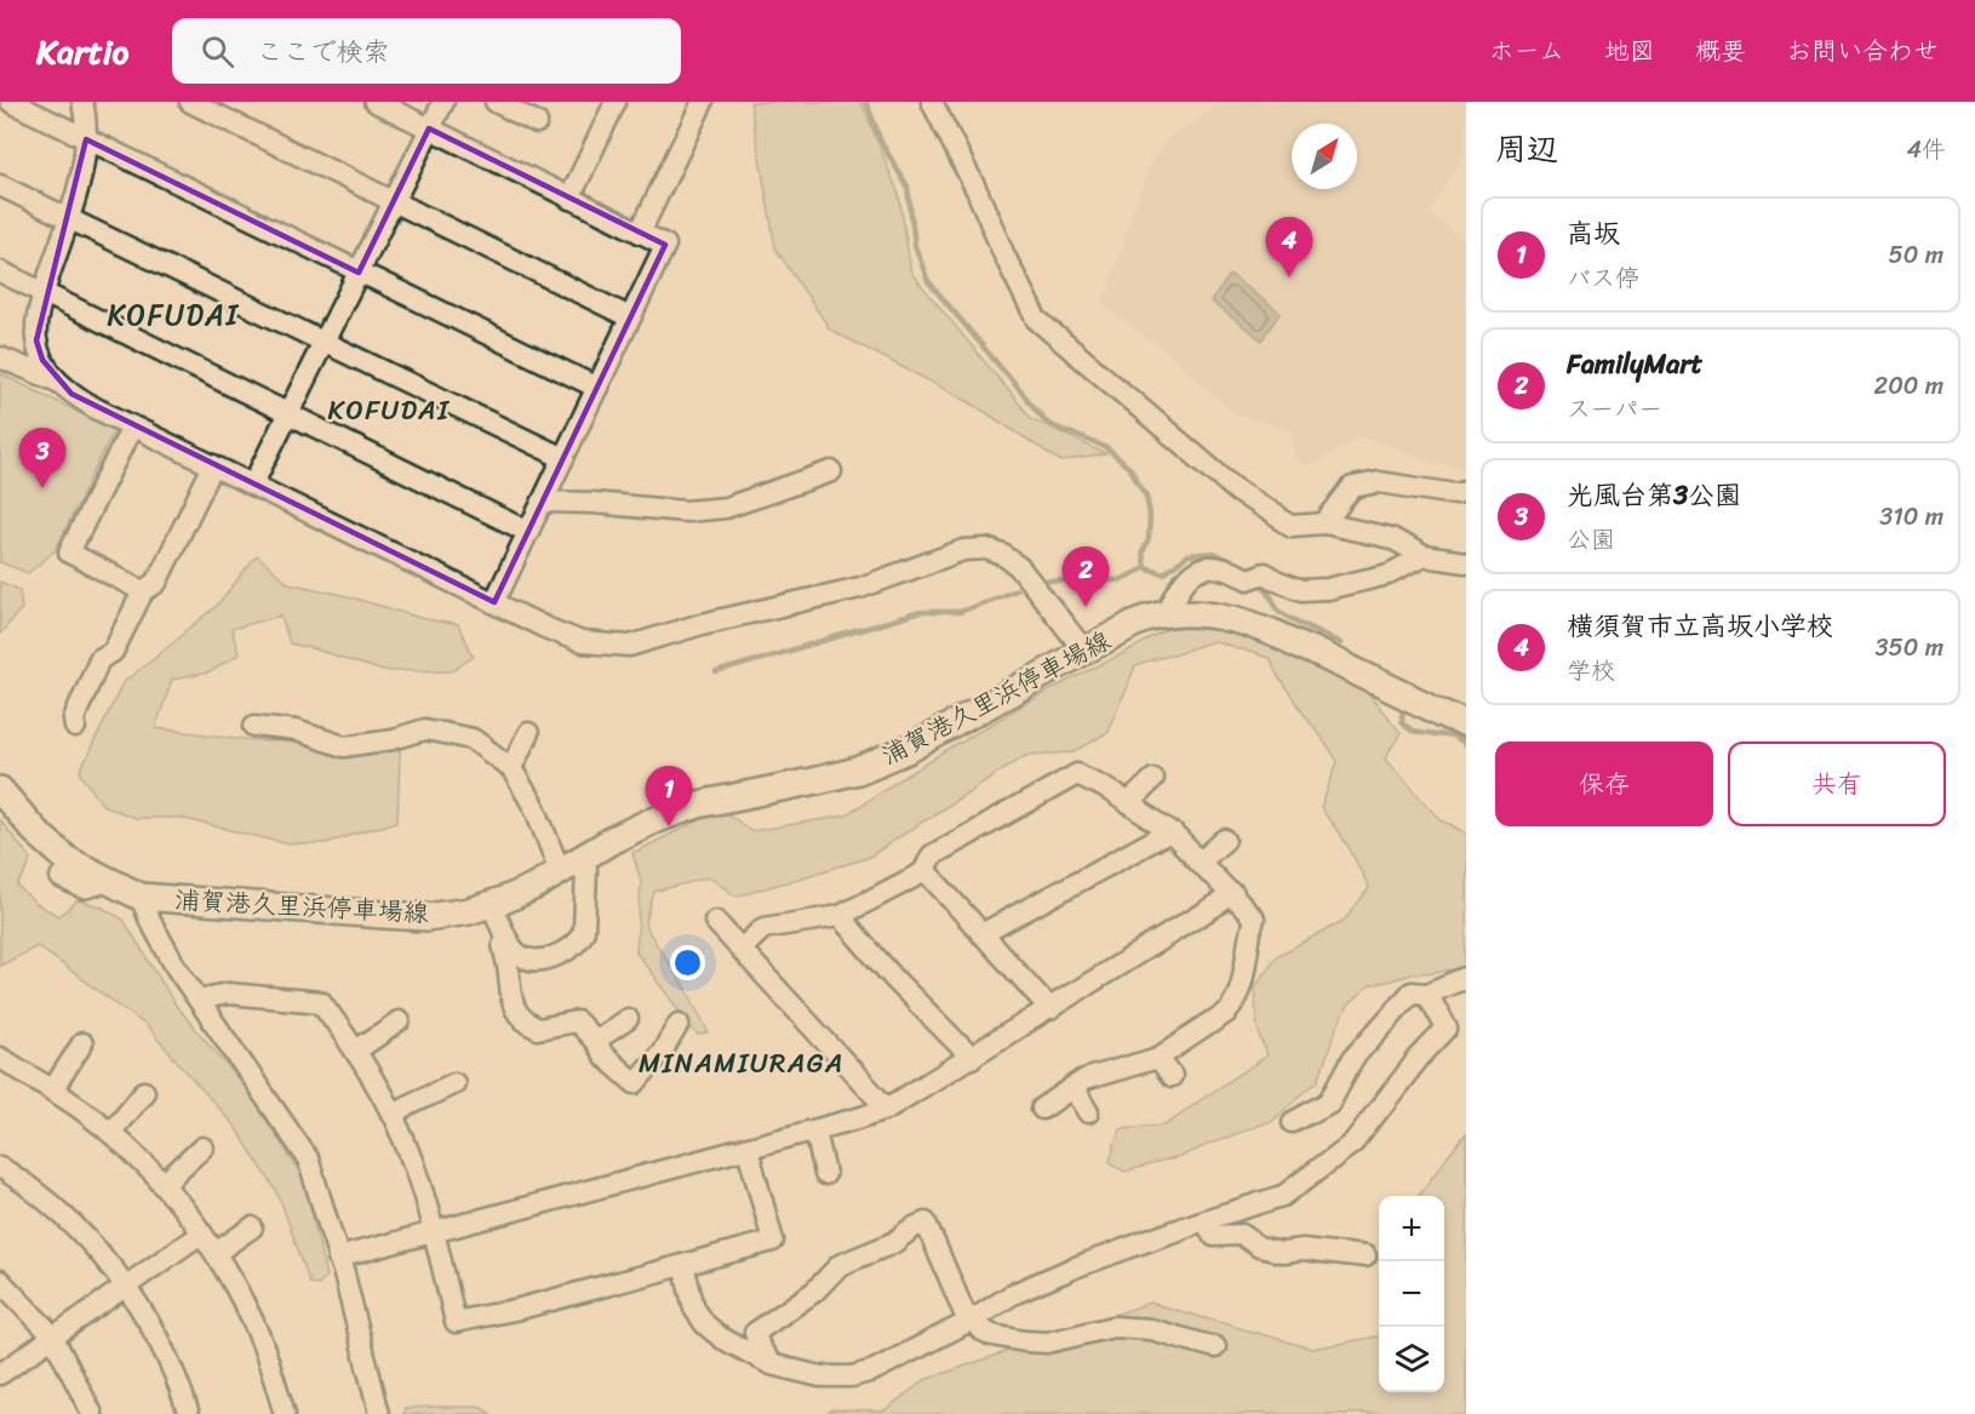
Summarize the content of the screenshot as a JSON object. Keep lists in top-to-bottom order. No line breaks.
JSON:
{"streets":{"main road":["浦賀港久里浜停車場線"]},"districts":["KOFUDAI","KOFUDAI","MINAMIURAGA"],"north":"top right","page":{"header":"Kartio","search":"ここで検索","nav":["ホーム","地図","概要","お問い合わせ"],"heading":["周辺","4件"],"list":[{"mark":"1","name":"高坂","note":"バス停","value":"50 m"},{"mark":"2","name":"FamilyMart","note":"スーパー","value":"200 m"},{"mark":"3","name":"光風台第3公園","note":"公園","value":"310 m"},{"mark":"4","name":"横須賀市立高坂小学校","note":"学校","value":"350 m"}],"pins":["4","3","2","1"],"buttons":["保存","共有"],"map_buttons":["+","−"]}}
